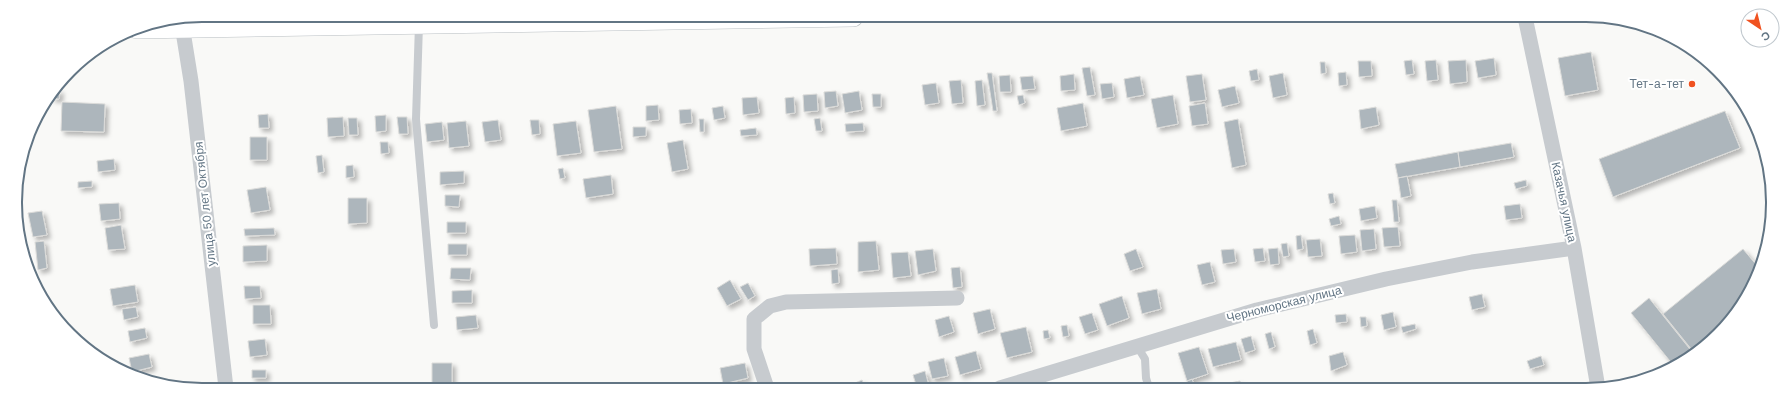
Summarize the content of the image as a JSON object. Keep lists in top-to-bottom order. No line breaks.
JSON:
{"streets":{"street":["Казачья улица","улица 50 лет Октября","Черноморская улица"]},"crossings":[["Казачья улица","Черноморская улица"]],"places":["Тет-а-тет"],"north":"bottom right"}
